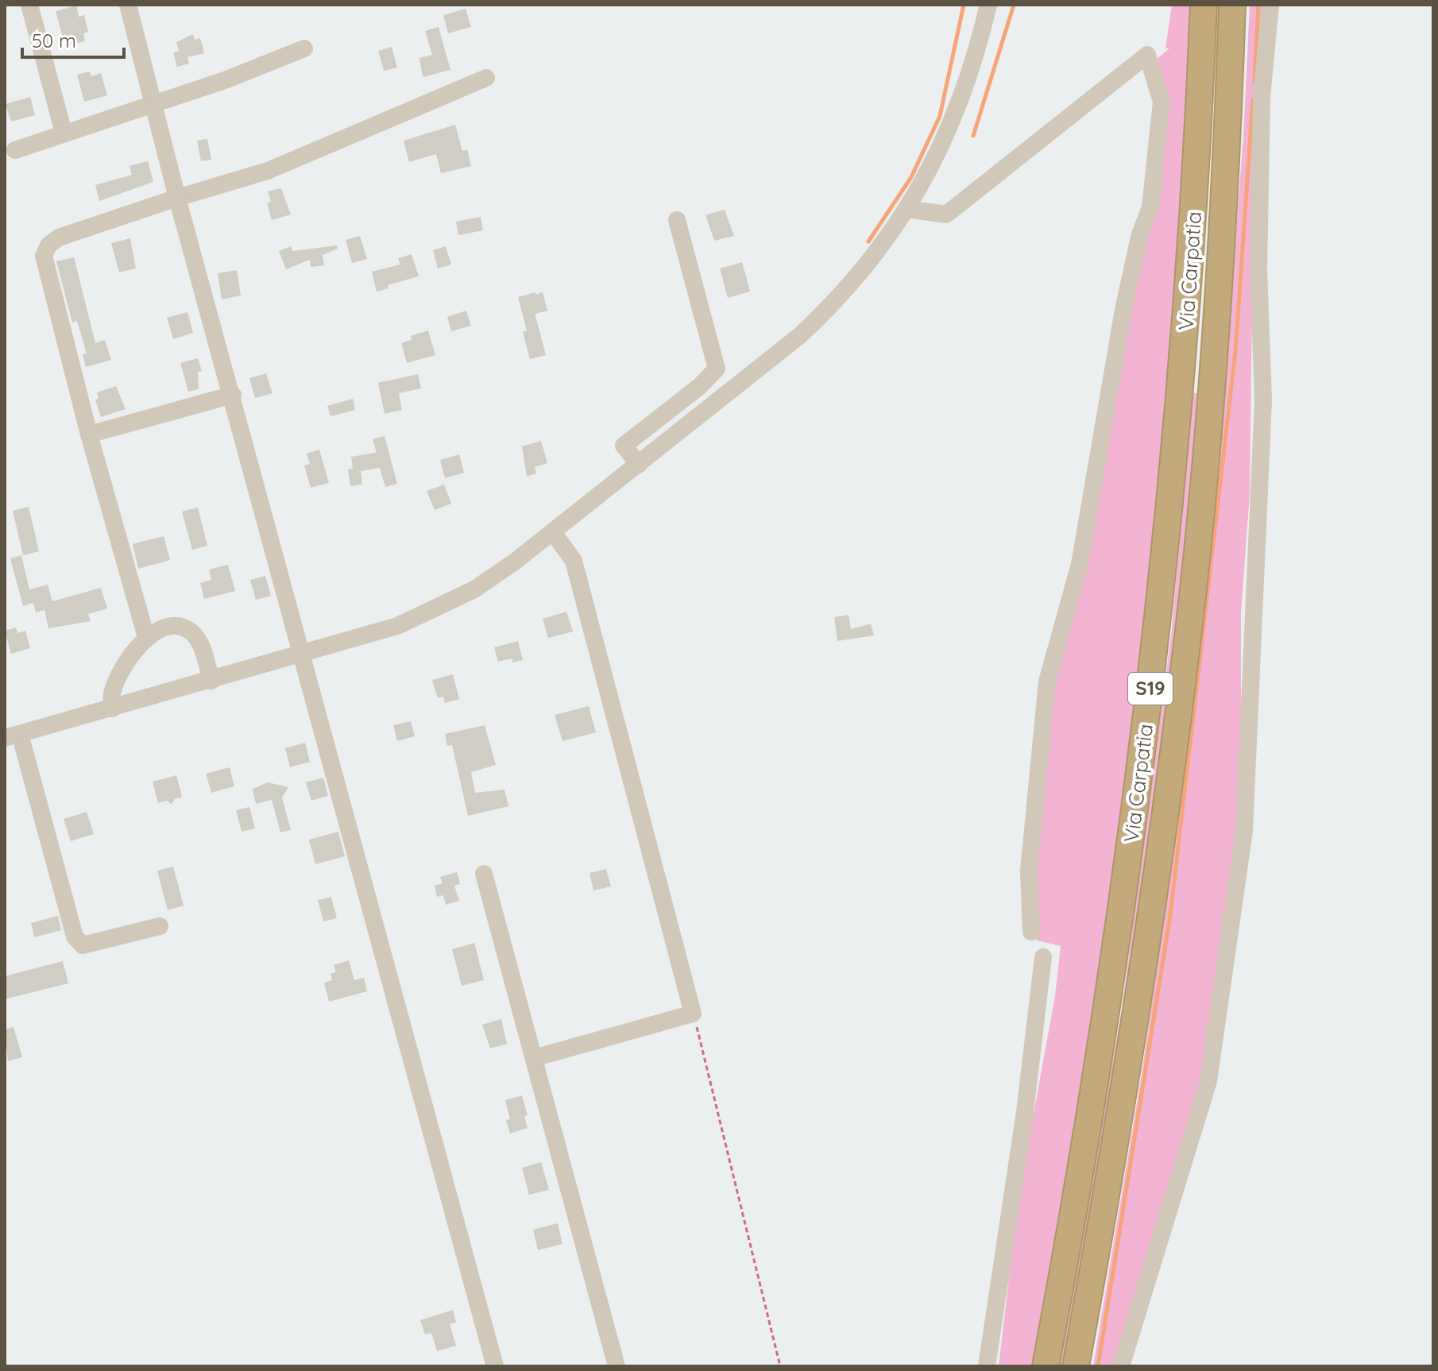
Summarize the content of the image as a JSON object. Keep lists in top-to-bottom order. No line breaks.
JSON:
{"streets":{"highway":["Via Carpatia","S19"]},"scale_bar":"50 m"}
